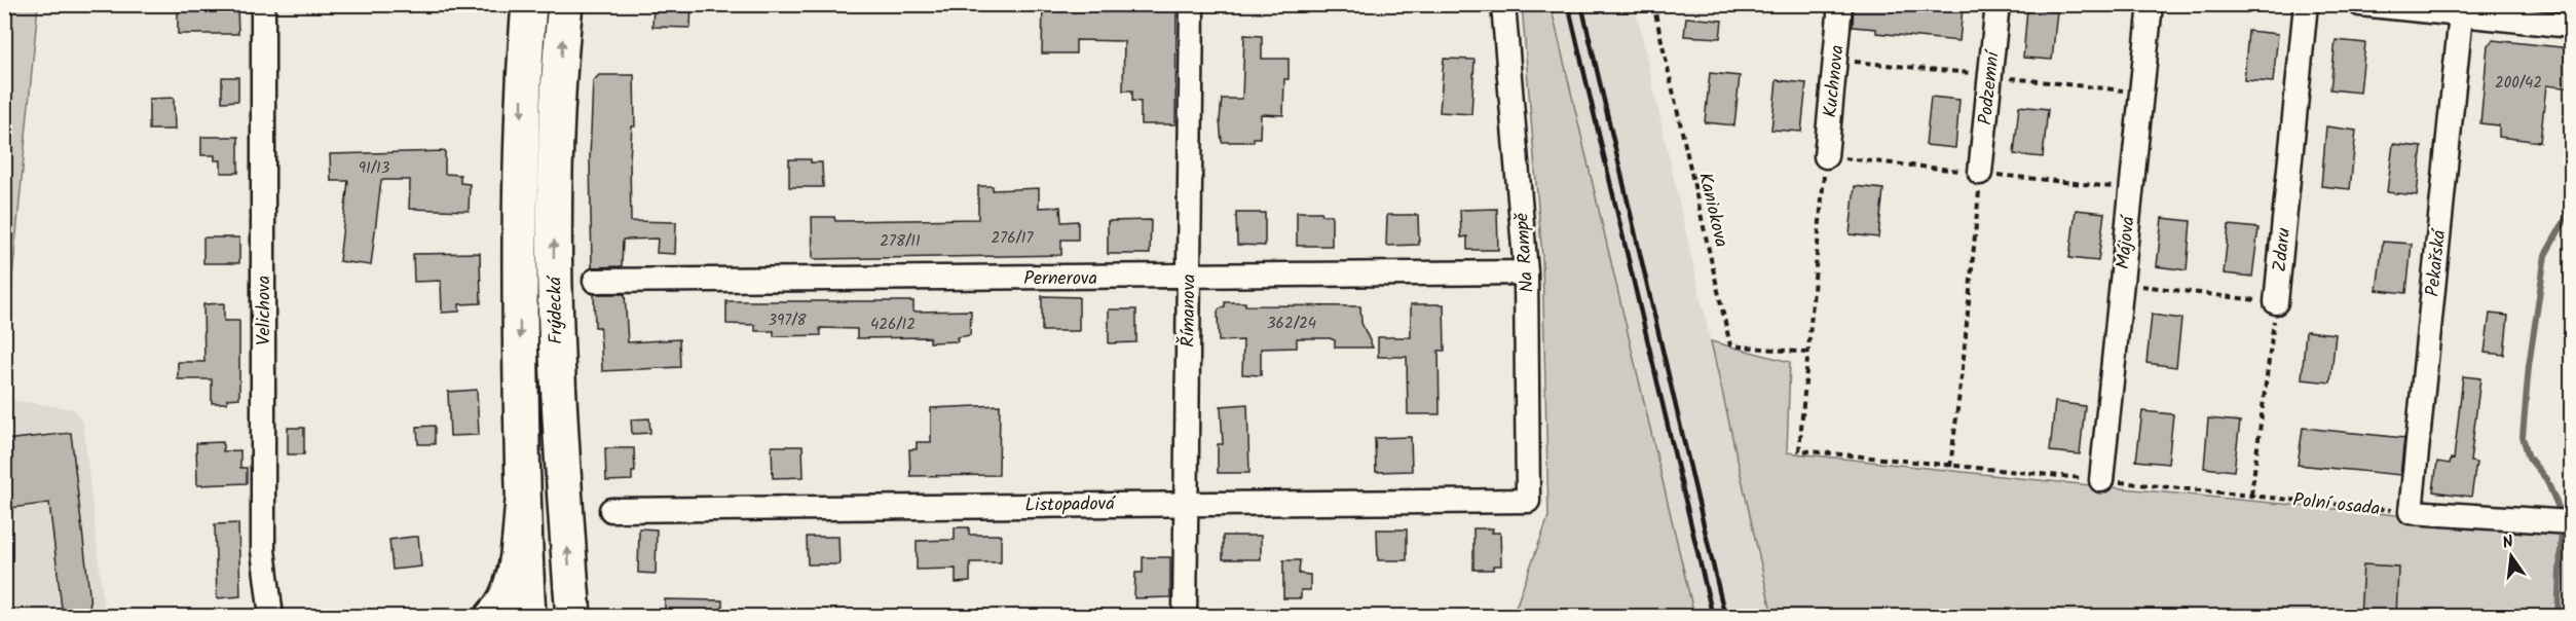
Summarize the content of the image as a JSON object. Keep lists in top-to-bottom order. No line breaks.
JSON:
{"streets":{"main road":["Frýdecká"],"street":["Kuchnova","Podzemní","Májová","Zdaru","Na Rampě","Pekařská","Pernerova","Velichova","Římanova","Listopadová"],"path":["Kaniokova","Polní osada"]},"crossings":[["Kaniokova","Polní osada"],["Májová","Polní osada"],["Na Rampě","Pernerova"],["Na Rampě","Listopadová"],["Pekařská","Polní osada"],["Pernerova","Římanova"],["Římanova","Listopadová"]],"house_numbers":["200/42","91/13","276/17","278/11","397/8","362/24","426/12"],"north":"top"}
